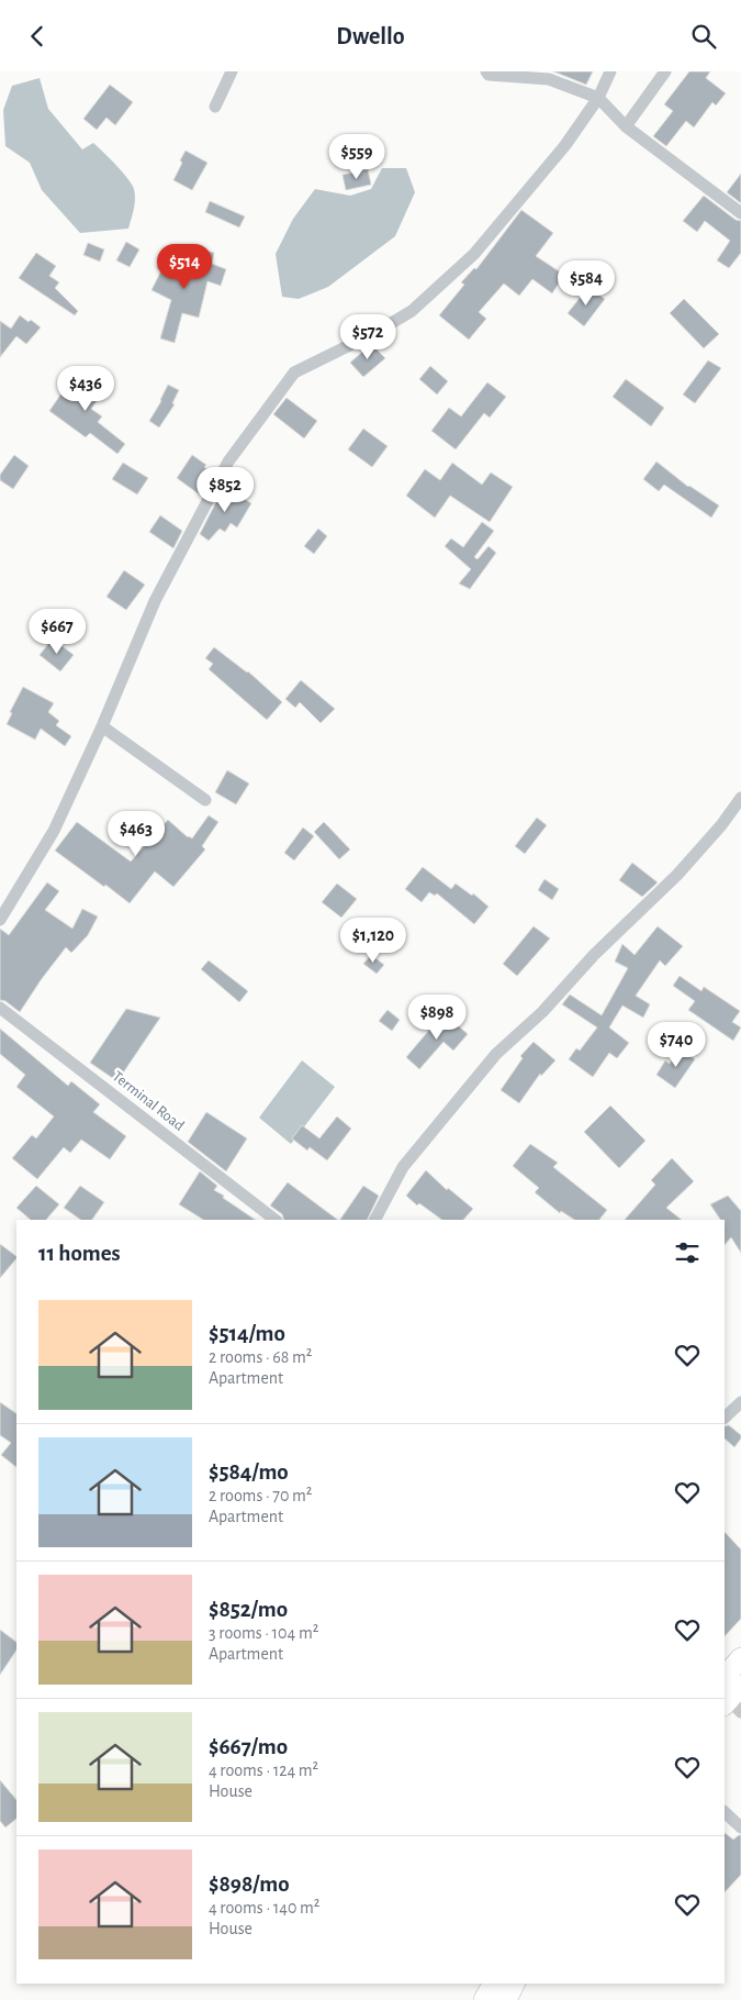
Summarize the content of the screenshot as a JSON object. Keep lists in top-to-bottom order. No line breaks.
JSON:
{"streets":{"street":["Terminal Road"]},"page":{"header":"Dwello","price":["$559","$514","$584","$572","$436","$852","$667","$463","$1,120","$898","$740"],"heading":"11 homes","list":[{"name":"$514/mo","note":"2 rooms · 68 m² · Apartment"},{"name":"$584/mo","note":"2 rooms · 70 m² · Apartment"},{"name":"$852/mo","note":"3 rooms · 104 m² · Apartment"},{"name":"$667/mo","note":"4 rooms · 124 m² · House"},{"name":"$898/mo","note":"4 rooms · 140 m² · House"}]}}
